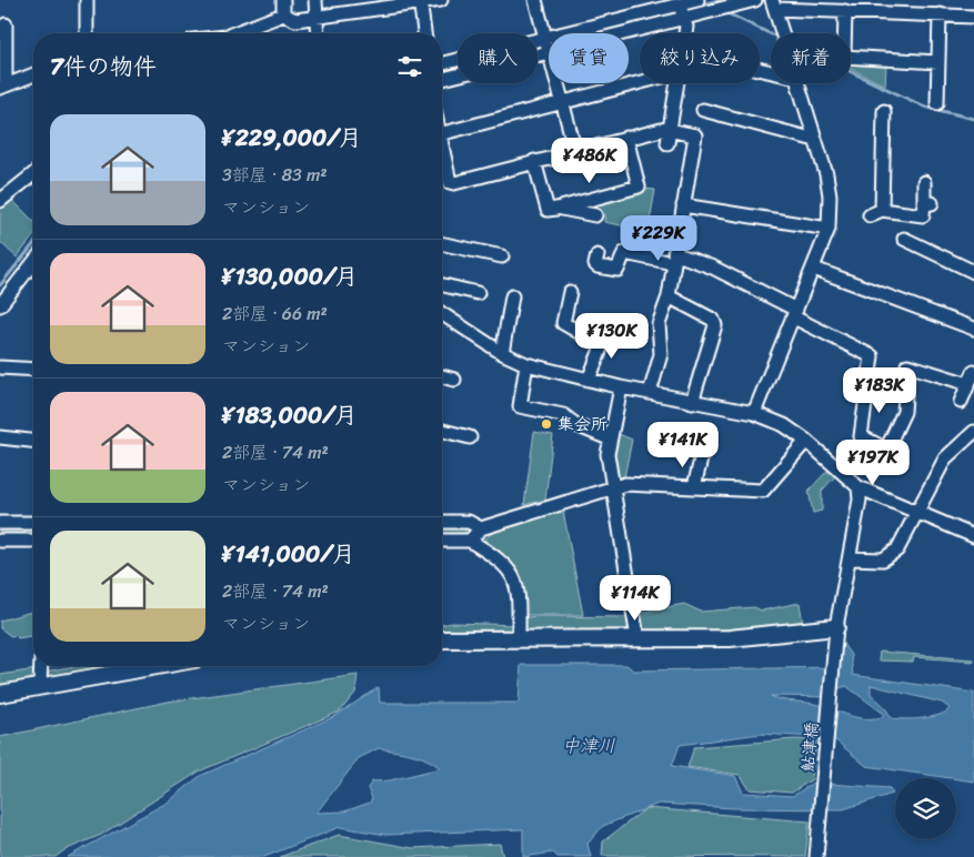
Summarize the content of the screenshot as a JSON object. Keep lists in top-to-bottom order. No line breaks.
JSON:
{"streets":{"street":["鮎津橋"]},"water":["中津川"],"places":["集会所"],"page":{"chip":["購入","賃貸","絞り込み","新着"],"heading":"7件の物件","list":[{"name":"¥229,000/月","note":"3部屋 · 83 m² · マンション"},{"name":"¥130,000/月","note":"2部屋 · 66 m² · マンション"},{"name":"¥183,000/月","note":"2部屋 · 74 m² · マンション"},{"name":"¥141,000/月","note":"2部屋 · 74 m² · マンション"}],"price":["¥486K","¥229K","¥130K","¥183K","¥141K","¥197K","¥114K"]}}
